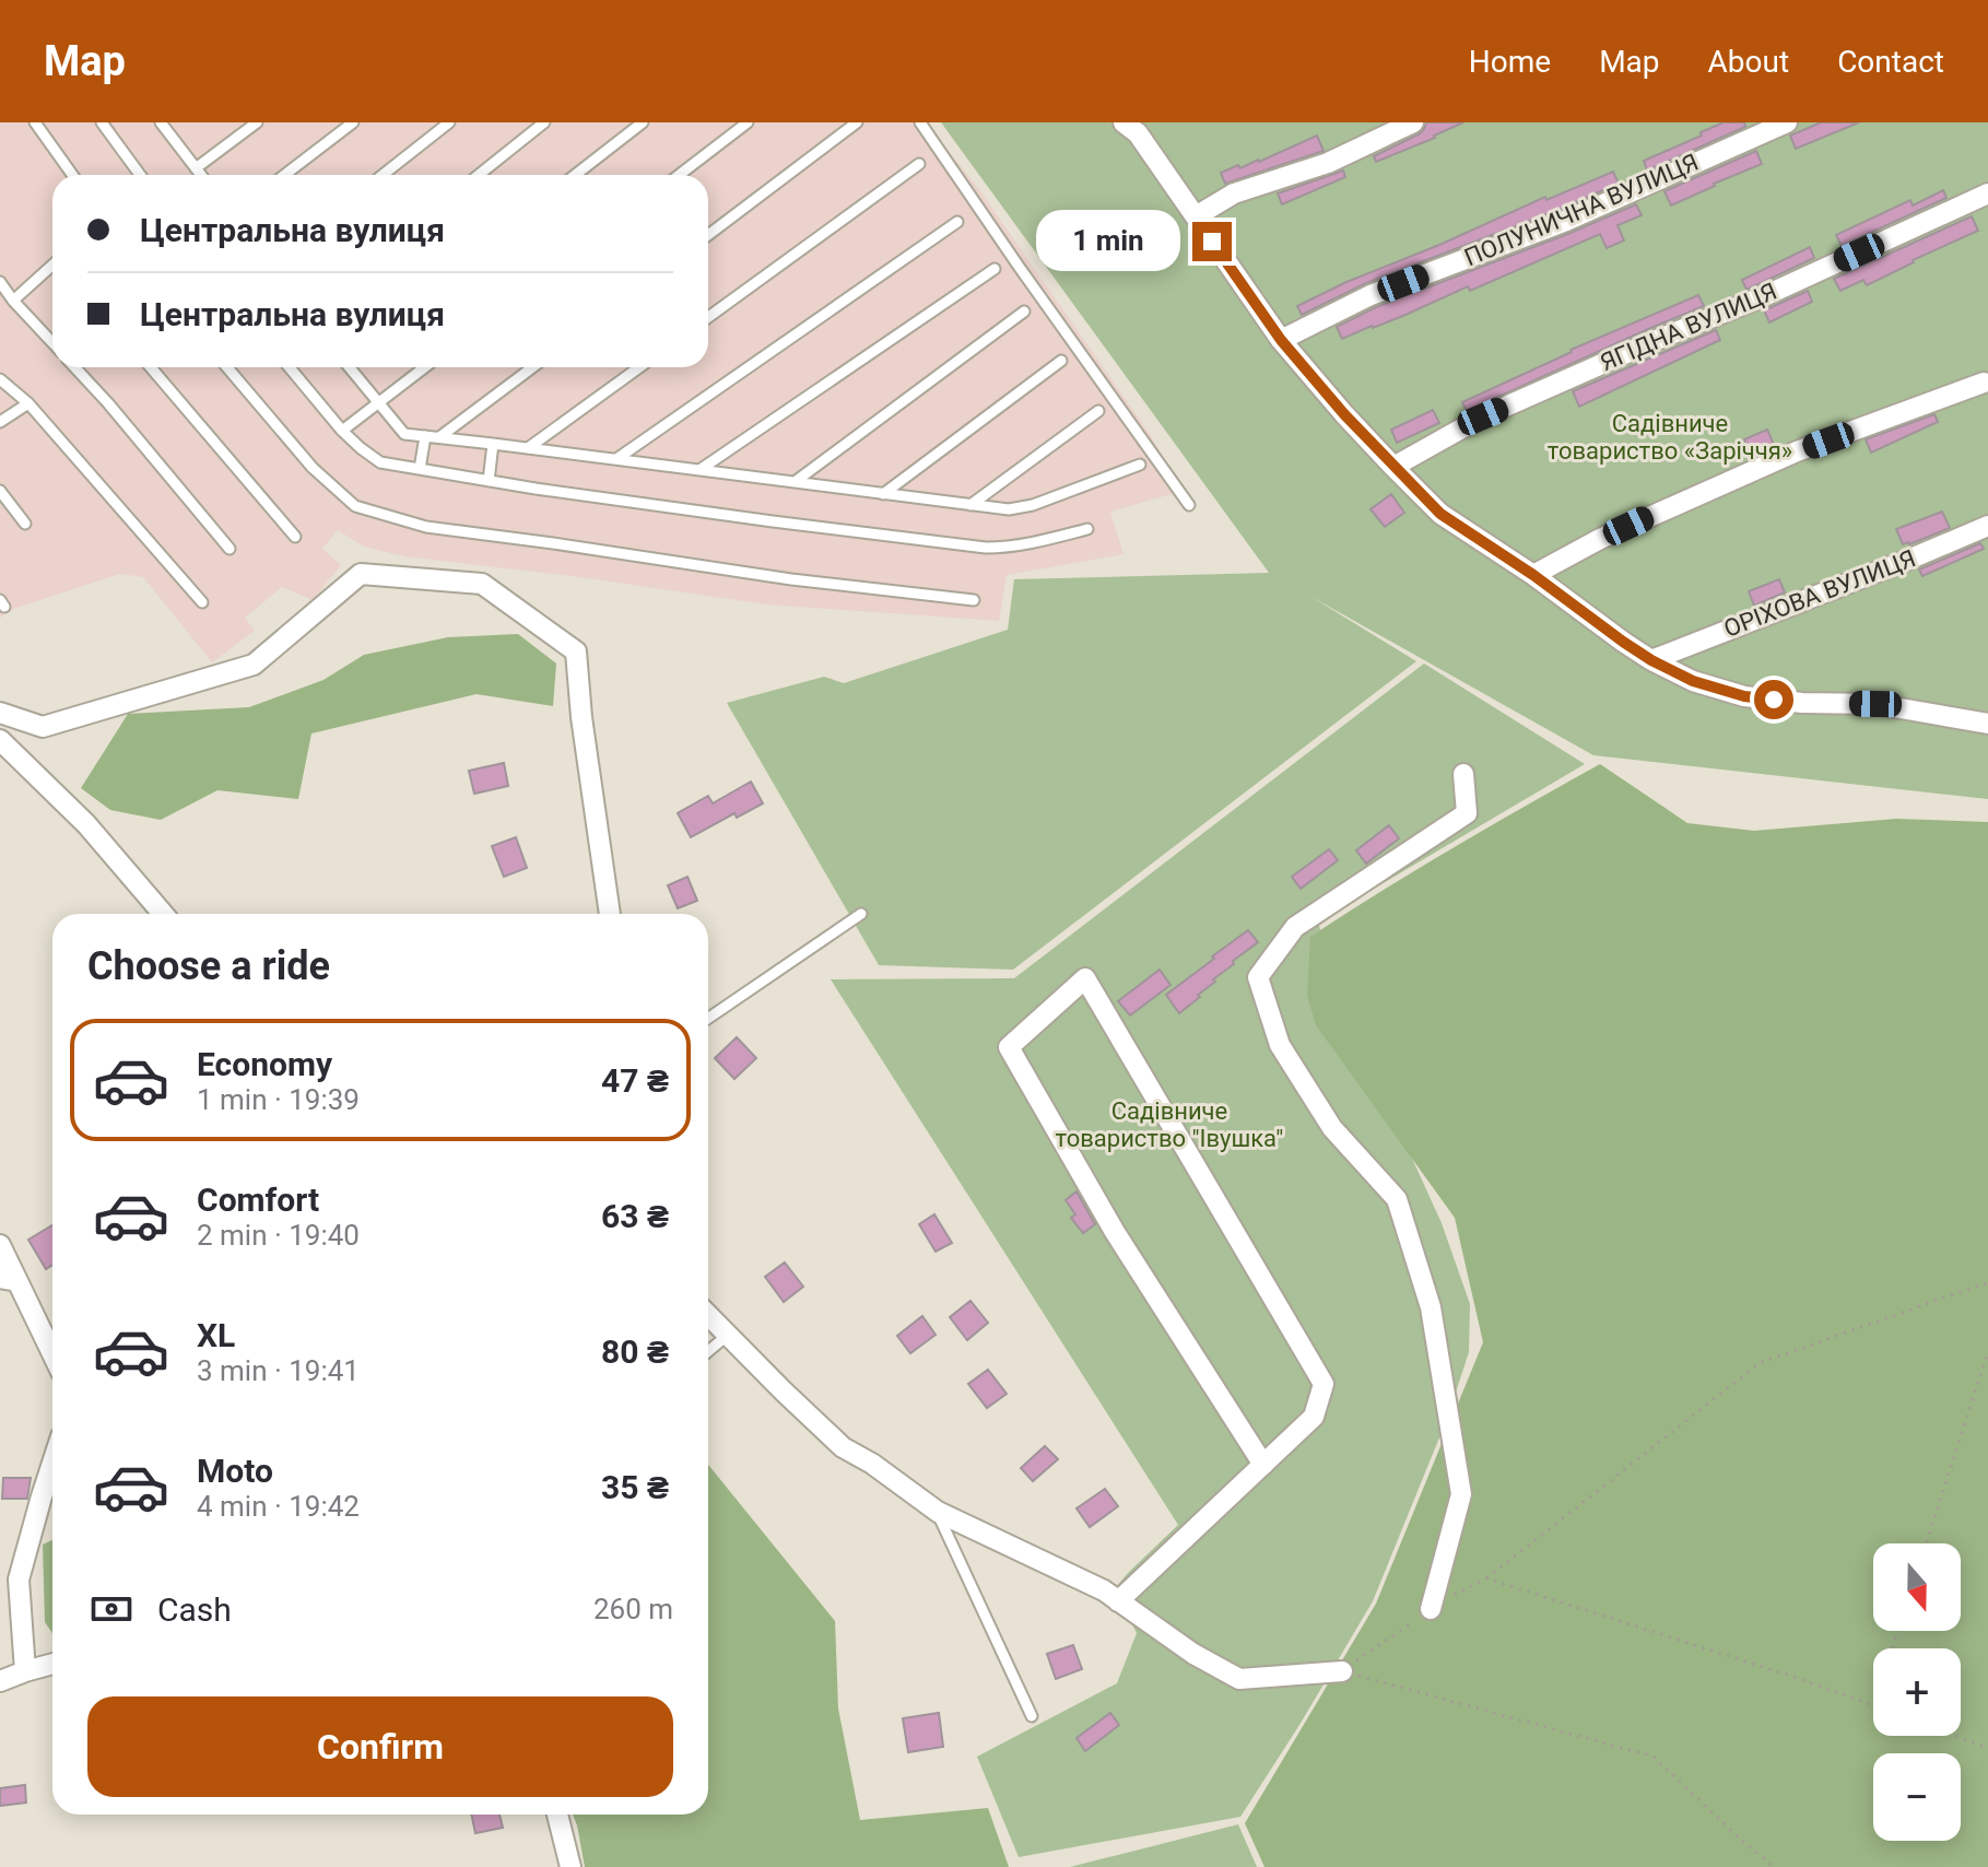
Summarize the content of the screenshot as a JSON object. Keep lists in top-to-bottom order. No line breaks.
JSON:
{"streets":{"street":["ПОЛУНИЧНА ВУЛИЦЯ","ЯГІДНА ВУЛИЦЯ","ОРІХОВА ВУЛИЦЯ"]},"parks":["Садівниче товариство «Заріччя»","Садівниче товариство \"Івушка\""],"north":"bottom","page":{"header":"Map","nav":["Home","Map","About","Contact"],"banner":["Центральна вулиця","Центральна вулиця"],"bubble":"1 min","heading":"Choose a ride","list":[{"name":"Economy","note":"1 min · 19:39","value":"47 ₴"},{"name":"Comfort","note":"2 min · 19:40","value":"63 ₴"},{"name":"XL","note":"3 min · 19:41","value":"80 ₴"},{"name":"Moto","note":"4 min · 19:42","value":"35 ₴"}],"map_buttons":["+","−"],"pay":["Cash","260 m"],"buttons":"Confirm"}}
